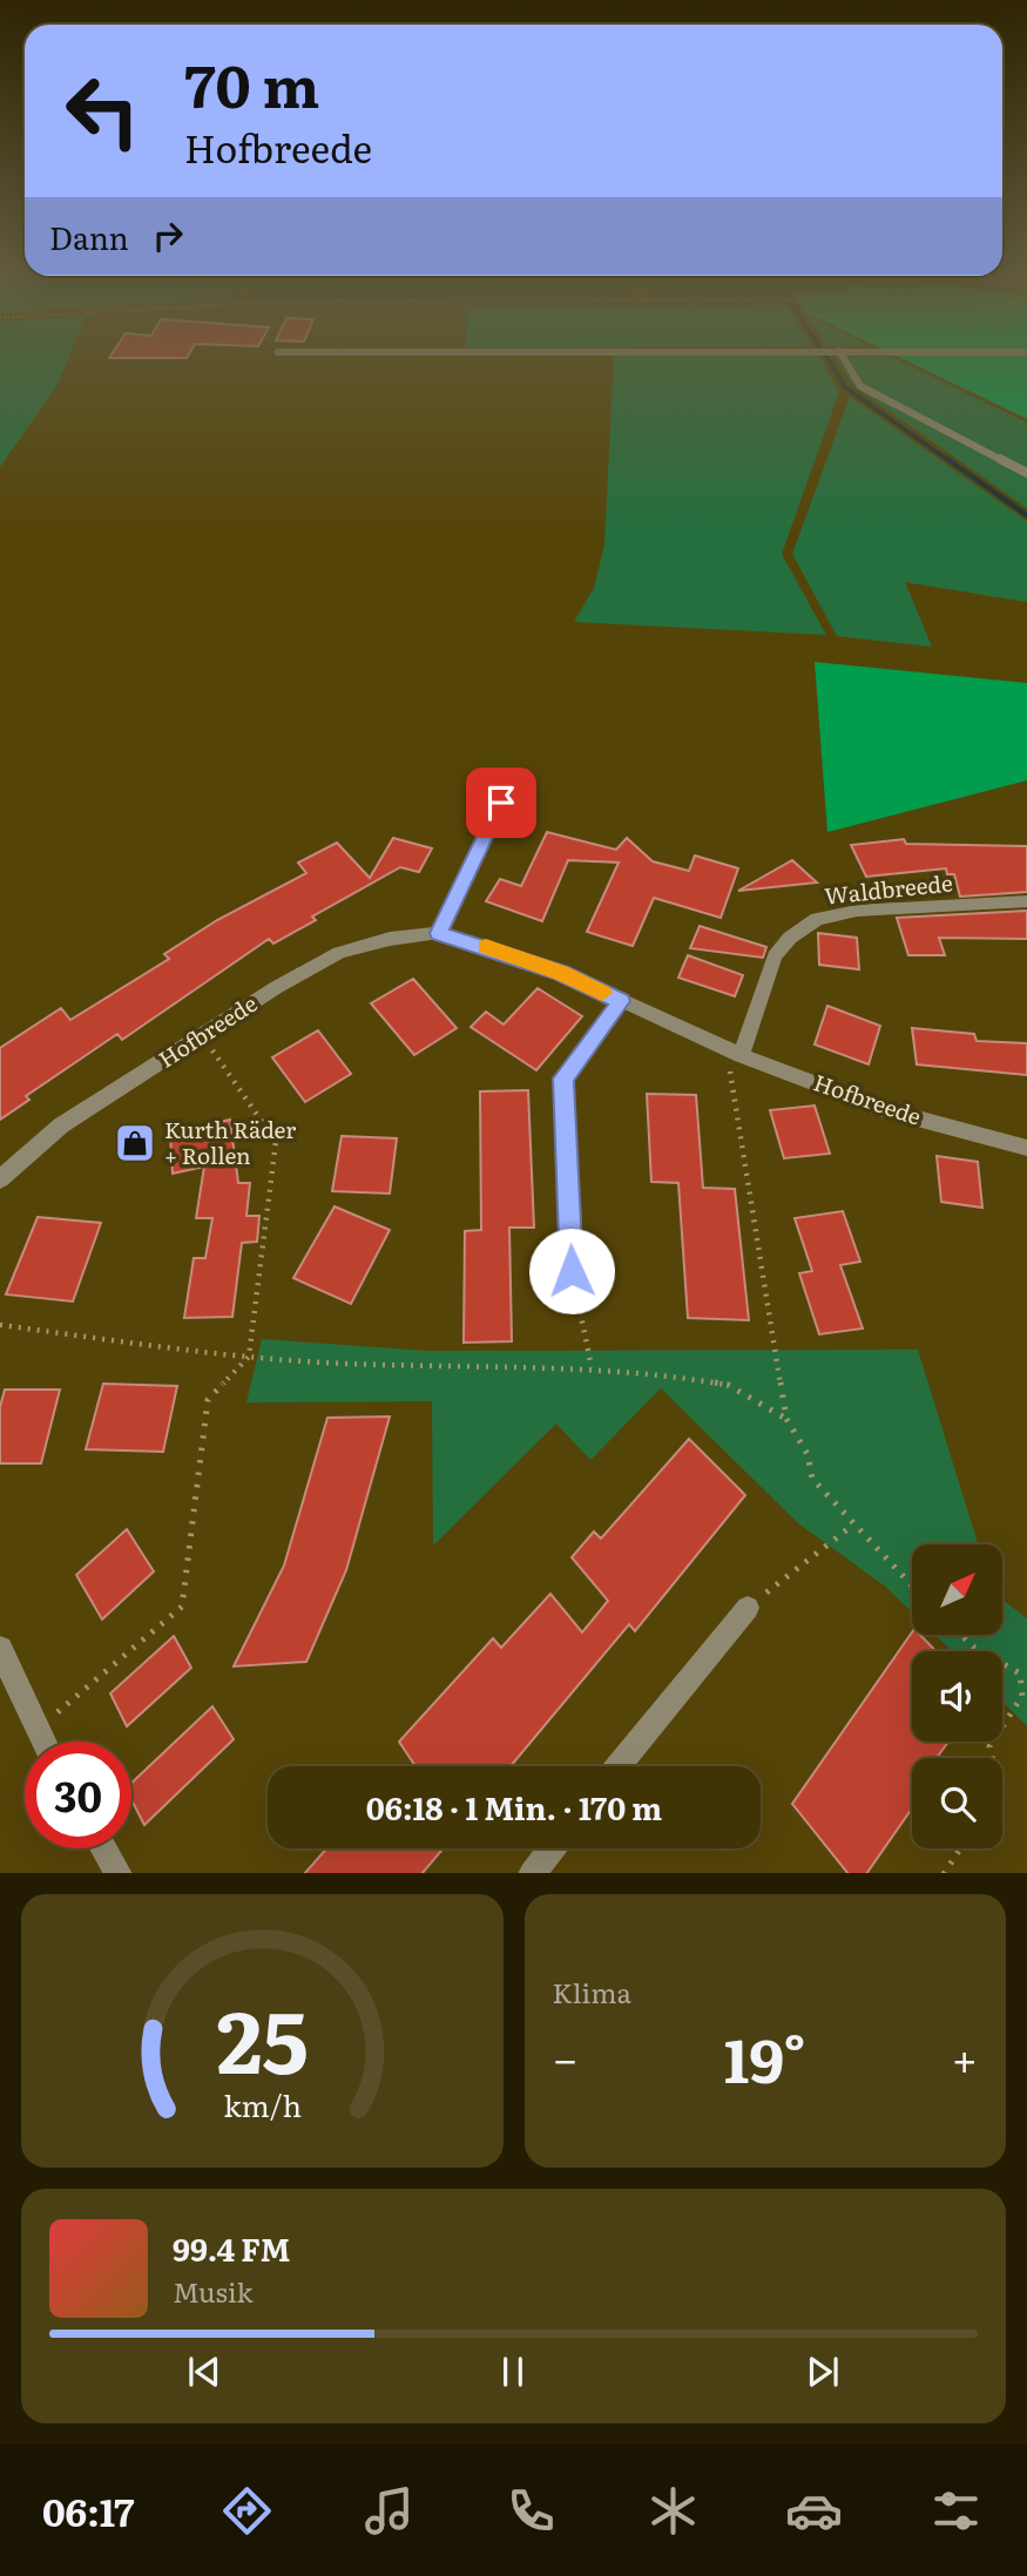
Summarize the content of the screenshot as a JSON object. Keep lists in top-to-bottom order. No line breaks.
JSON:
{"streets":{"street":["Waldbreede","Hofbreede"]},"crossings":[["Waldbreede","Hofbreede"]],"places":{"shop":["Kurth Räder + Rollen"]},"north":"top right","page":{"turn":["70 m","Hofbreede"],"then":"Dann","limit":"30","trip":"06:18 · 1 Min. · 170 m","tile":"Klima","heat":["−","19°","+"],"song":["99.4 FM","Musik"],"tabs":"06:17","gauge":["25","km/h"]}}
